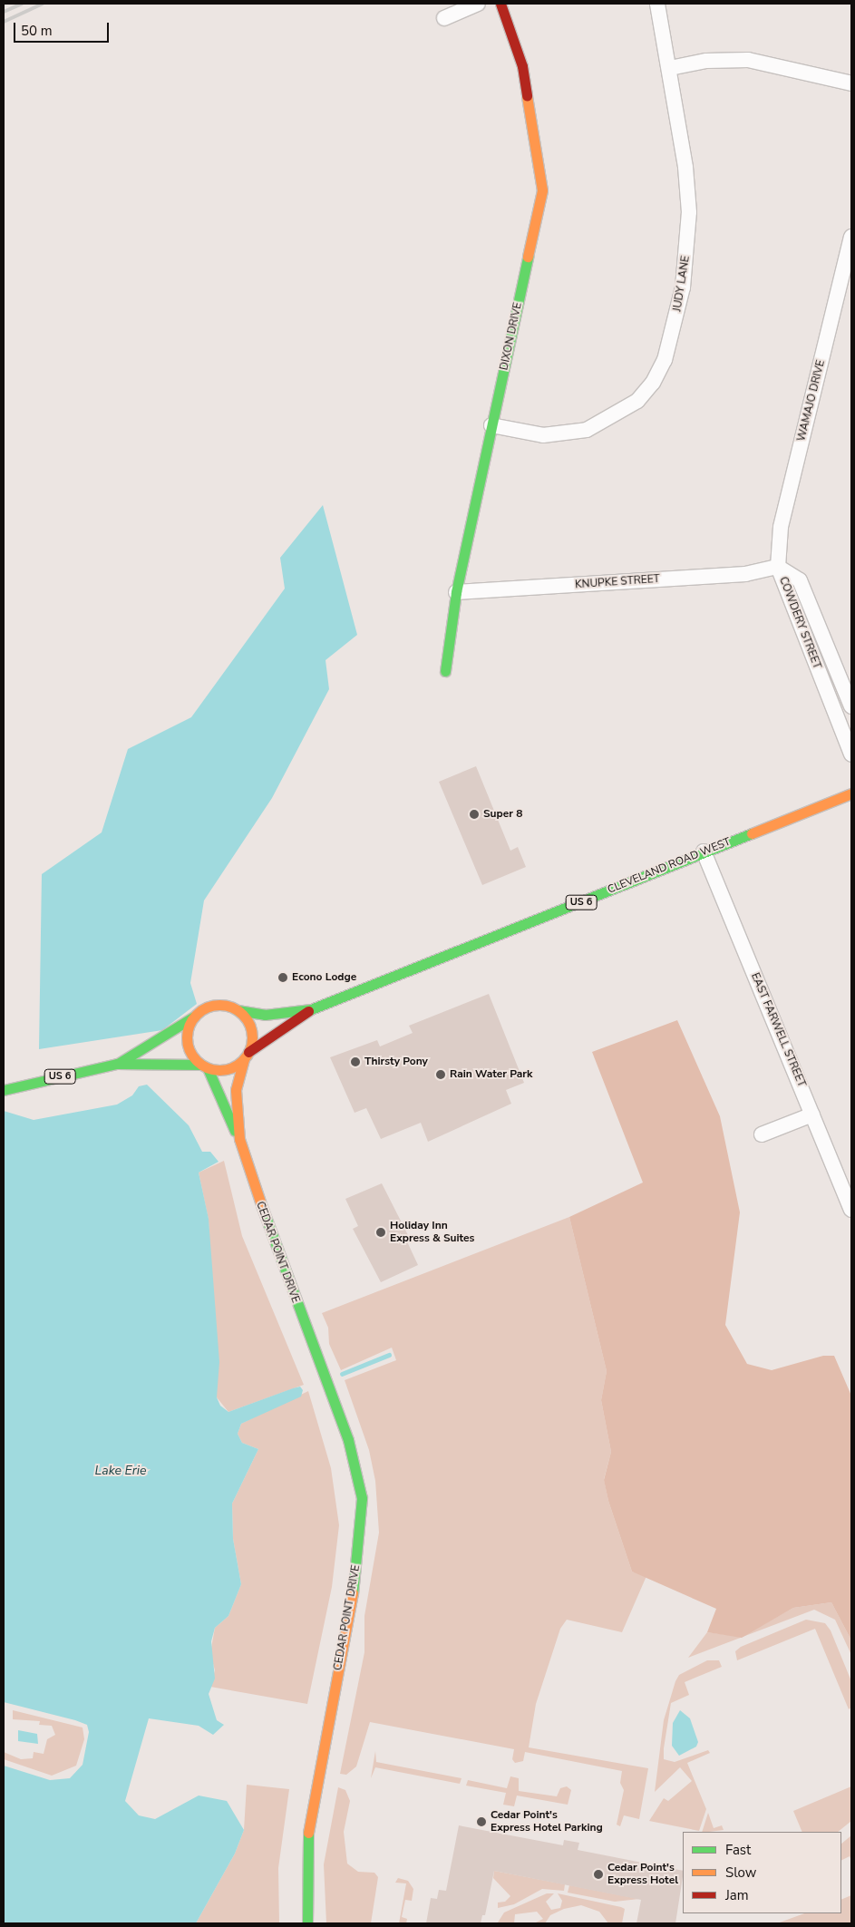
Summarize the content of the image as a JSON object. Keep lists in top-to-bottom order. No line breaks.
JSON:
{"streets":{"main road":["DIXON DRIVE","CLEVELAND ROAD WEST","US 6","CEDAR POINT DRIVE"],"street":["JUDY LANE","WAMAJO DRIVE","KNUPKE STREET","COWDERY STREET","EAST FARWELL STREET"]},"crossings":[["JUDY LANE","DIXON DRIVE"],["DIXON DRIVE","KNUPKE STREET"],["WAMAJO DRIVE","KNUPKE STREET"],["WAMAJO DRIVE","COWDERY STREET"],["KNUPKE STREET","COWDERY STREET"],["CLEVELAND ROAD WEST","US 6"],["CLEVELAND ROAD WEST","EAST FARWELL STREET"],["CLEVELAND ROAD WEST","CEDAR POINT DRIVE"],["US 6","CEDAR POINT DRIVE"]],"water":["Lake Erie"],"places":["Super 8","Econo Lodge","Thirsty Pony","Rain Water Park","Holiday Inn Express & Suites","Cedar Point's Express Hotel Parking","Cedar Point's Express Hotel"],"legend":["Fast","Slow","Jam"],"scale_bar":"50 m"}
